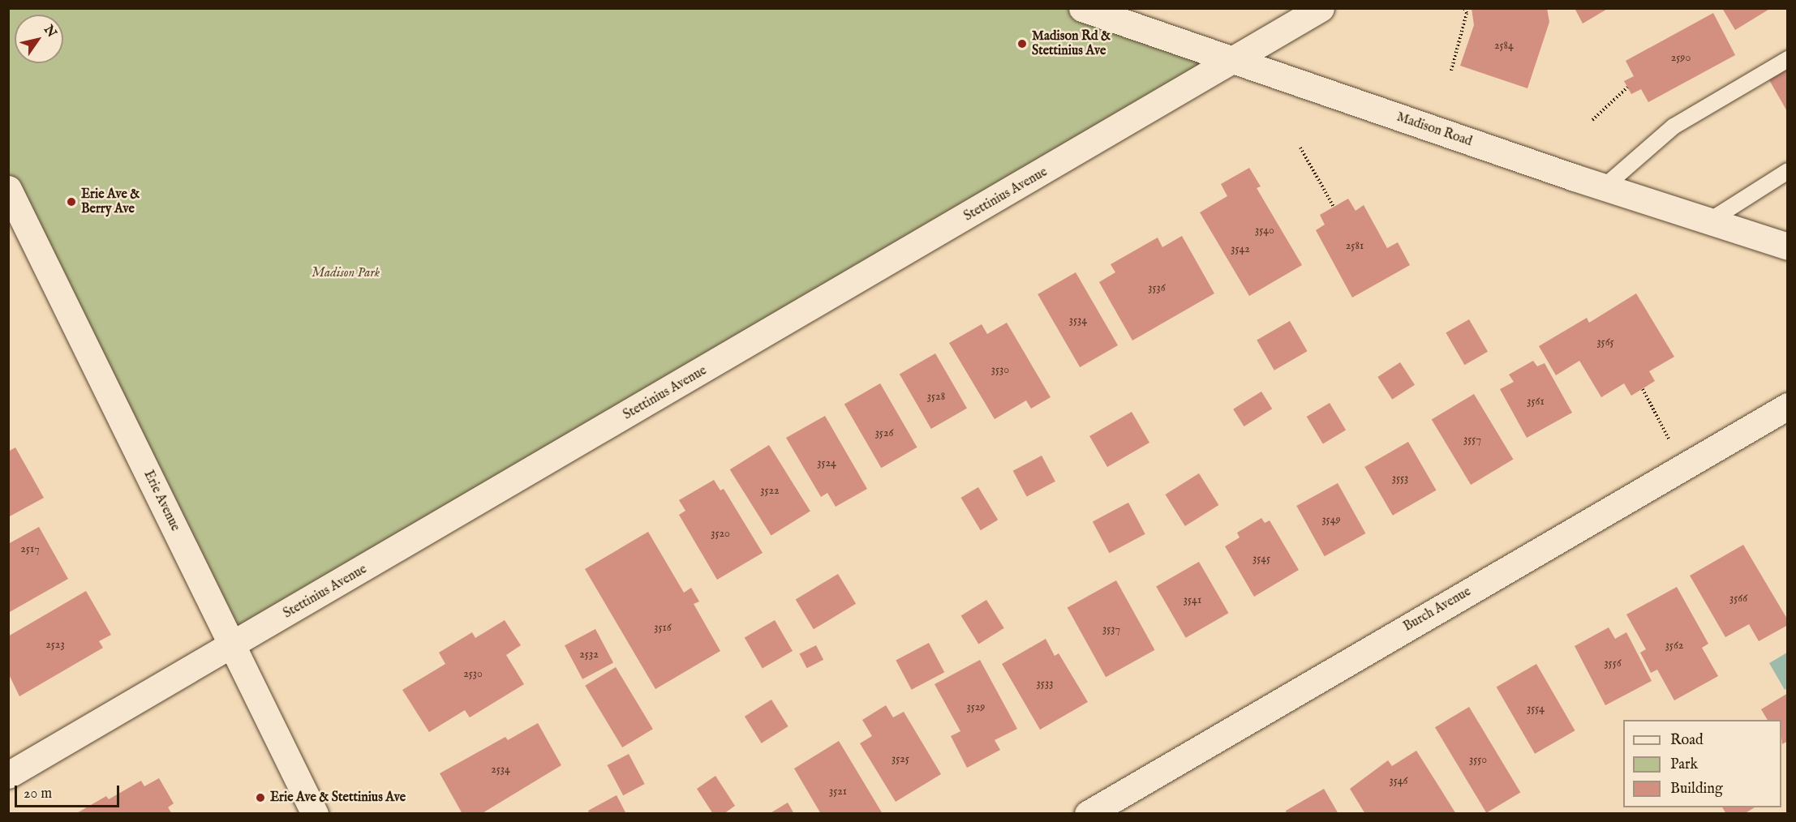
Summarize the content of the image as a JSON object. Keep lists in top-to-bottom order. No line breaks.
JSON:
{"streets":{"street":["Madison Road","Stettinius Avenue","Erie Avenue","Burch Avenue"]},"crossings":[["Madison Road","Stettinius Avenue"],["Stettinius Avenue","Erie Avenue"]],"parks":["Madison Park"],"places":["Madison Rd & Stettinius Ave","Erie Ave & Berry Ave","Erie Ave & Stettinius Ave"],"house_numbers":["2584","2590","3540","2581","3542","3536","3534","3565","3530","3528","3561","3526","3557","3524","3553","3522","3549","3520","2517","3545","3566","3541","3516","3537","2523","3562","2532","3556","2530","3533","3529","3554","3525","3550","2534","3546","3521"],"legend":["Road","Park","Building"],"scale_bar":"20 m","north":"top right"}
